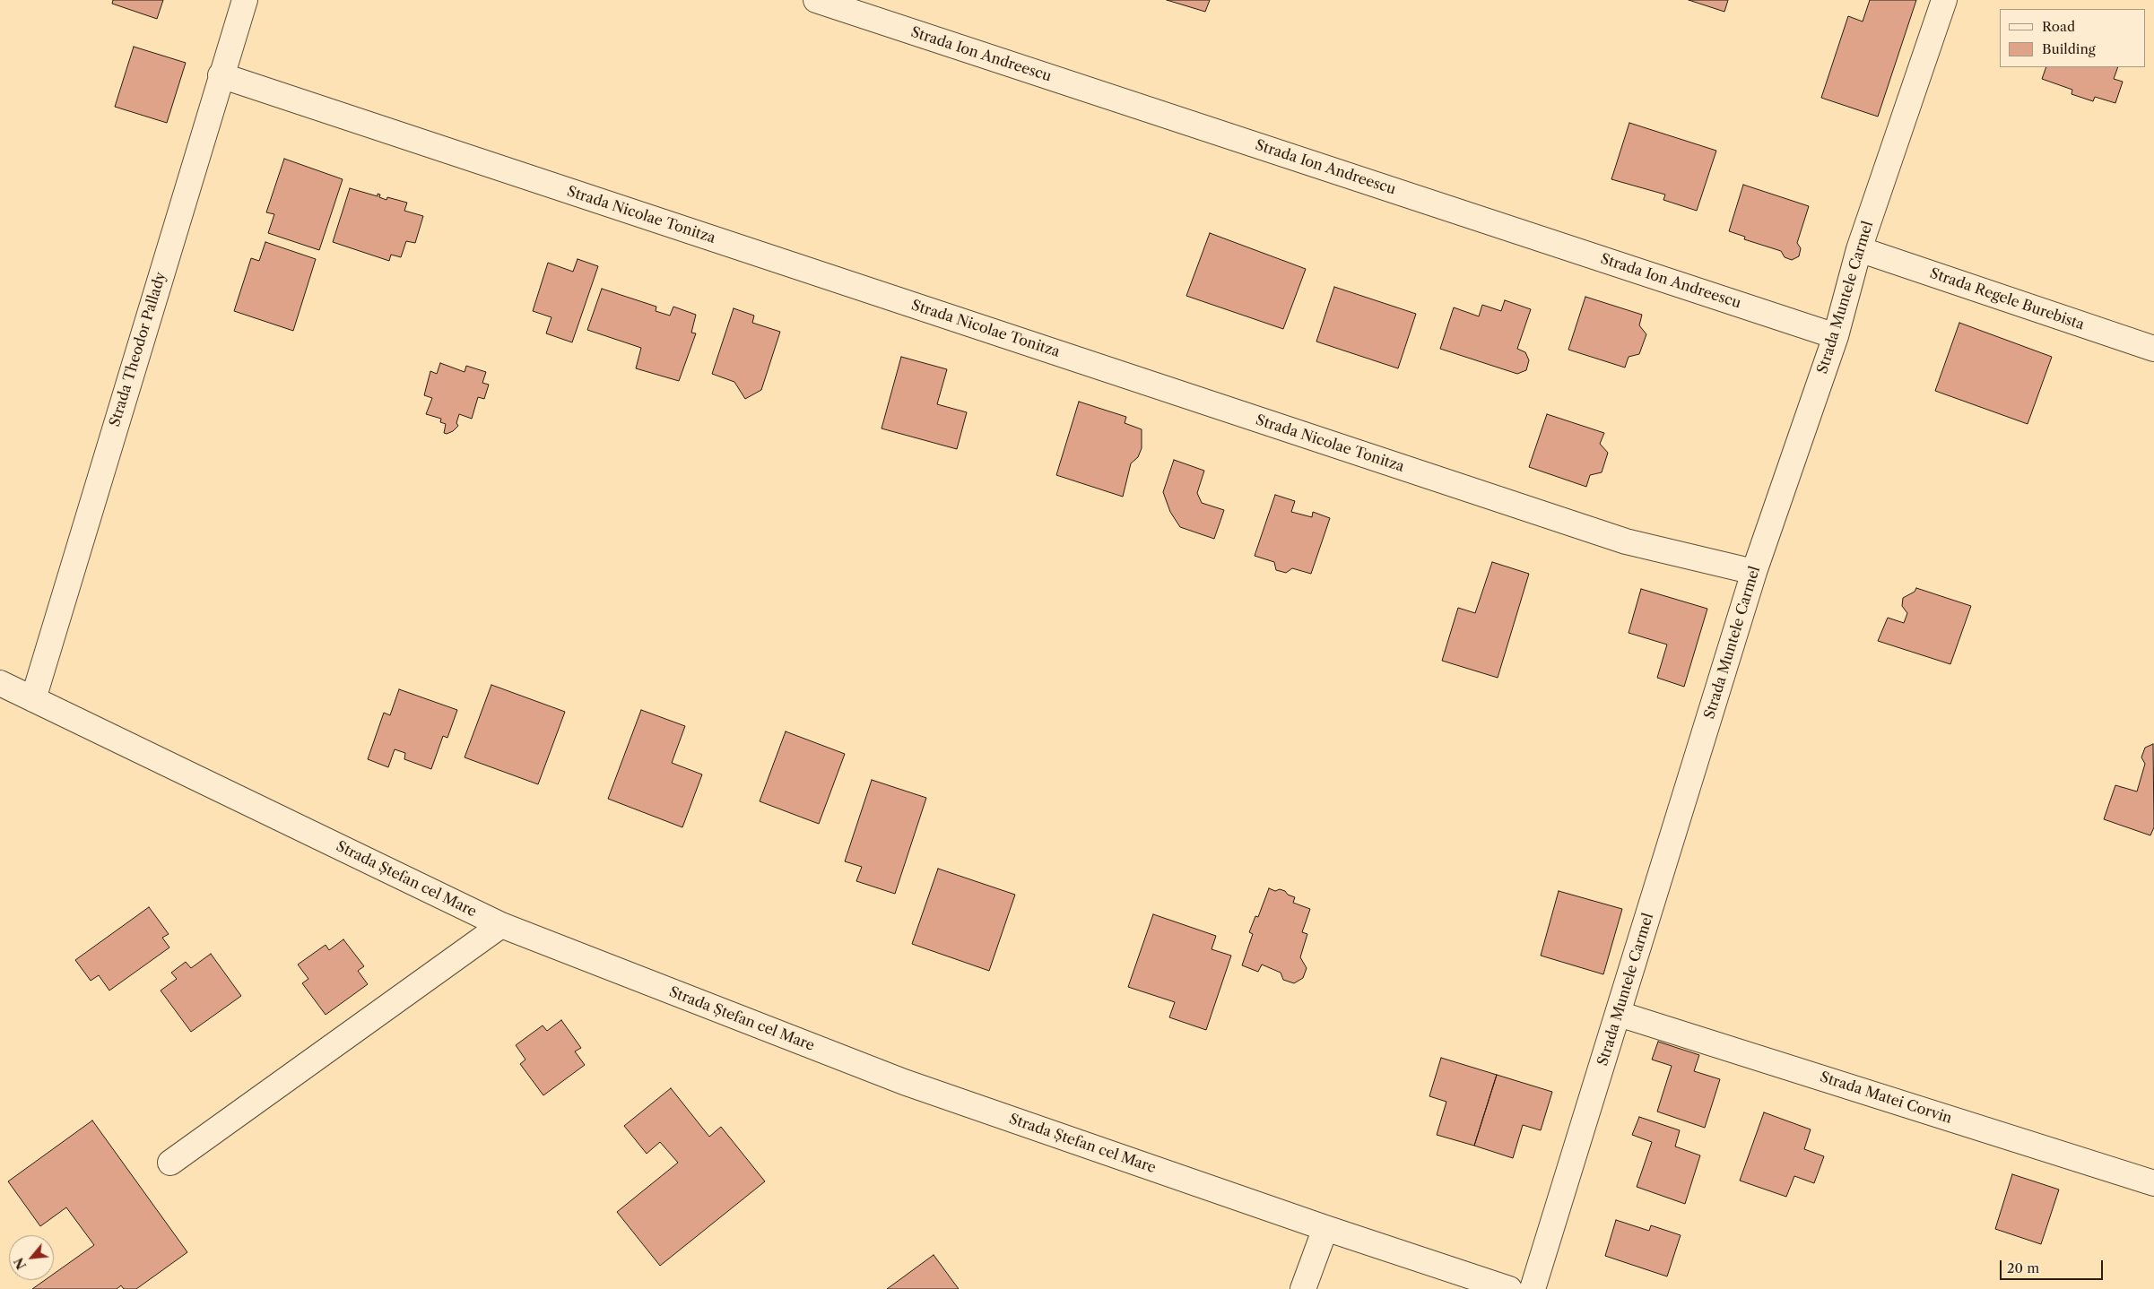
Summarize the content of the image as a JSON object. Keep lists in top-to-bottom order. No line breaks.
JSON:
{"streets":{"street":["Strada Ion Andreescu","Strada Nicolae Tonitza","Strada Muntele Carmel","Strada Regele Burebista","Strada Theodor Pallady","Strada Ștefan cel Mare","Strada Matei Corvin"]},"crossings":[["Strada Ion Andreescu","Strada Muntele Carmel"],["Strada Nicolae Tonitza","Strada Muntele Carmel"],["Strada Nicolae Tonitza","Strada Theodor Pallady"],["Strada Muntele Carmel","Strada Regele Burebista"],["Strada Muntele Carmel","Strada Matei Corvin"],["Strada Theodor Pallady","Strada Ștefan cel Mare"]],"legend":["Road","Building"],"scale_bar":"20 m","north":"bottom left"}
